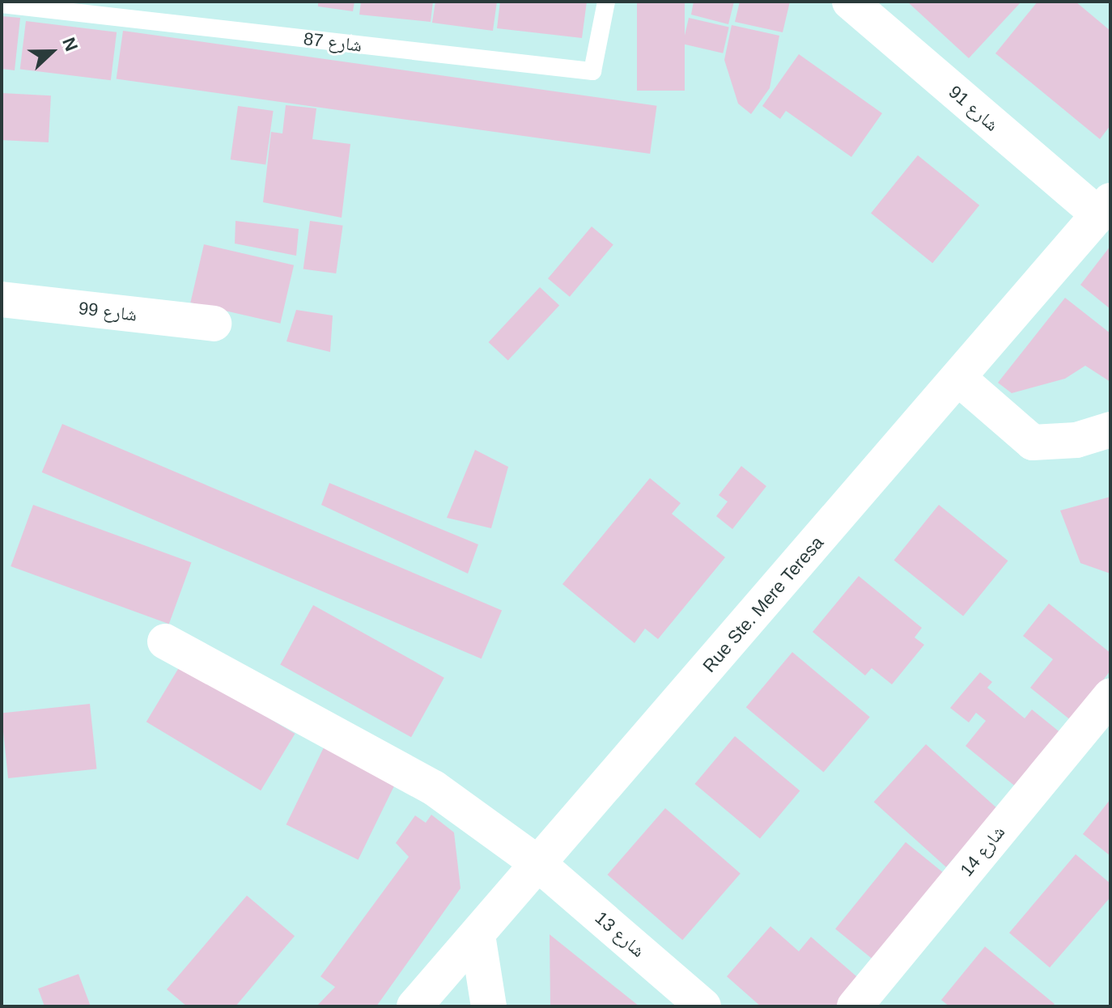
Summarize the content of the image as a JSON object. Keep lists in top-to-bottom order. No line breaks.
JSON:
{"streets":{"street":["شارع 91","شارع 99","Rue Ste. Mere Teresa","شارع 14","شارع 13"],"lane":["شارع 87"]},"crossings":[["شارع 91","Rue Ste. Mere Teresa"],["Rue Ste. Mere Teresa","شارع 13"]],"north":"right"}
